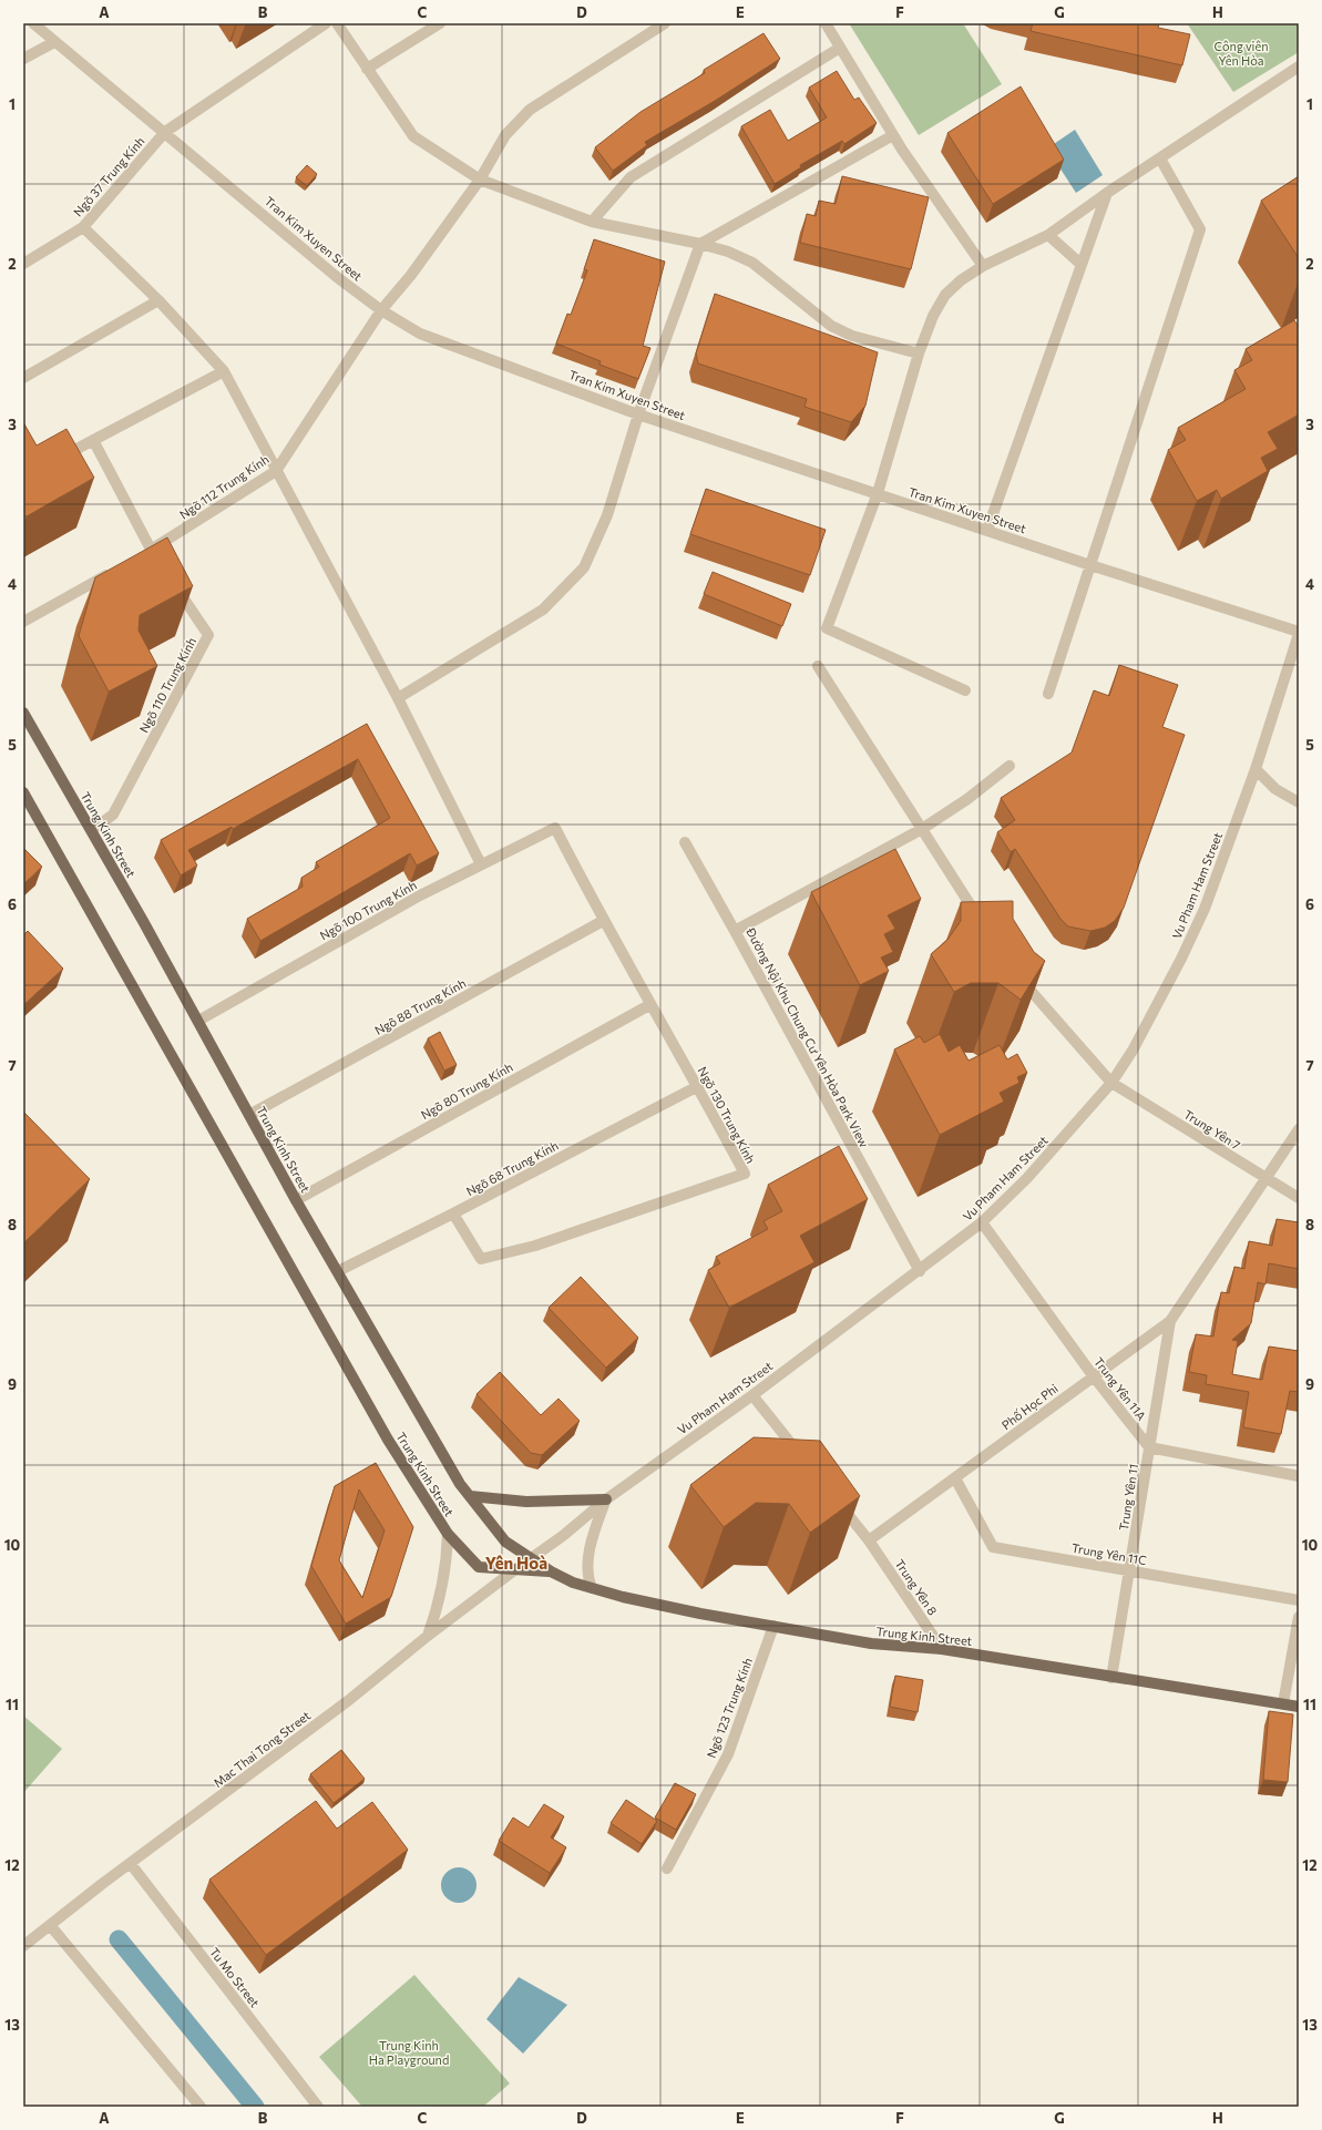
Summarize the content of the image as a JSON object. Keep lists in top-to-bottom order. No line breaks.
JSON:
{"streets":{"main road":["Trung Kinh Street"],"street":["Ngõ 37 Trung Kính","Tran Kim Xuyen Street","Ngõ 112 Trung Kính","Ngõ 110 Trung Kính","Vu Pham Ham Street","Ngõ 100 Trung Kính","Ngõ 88 Trung Kính","Đường Nội Khu Chung Cư Yên Hòa Park View","Ngõ 80 Trung Kính","Ngõ 130 Trung Kính","Trung Yên 7","Ngõ 68 Trung Kính","Trung Yên 11A","Phố Học Phi","Trung Yên 11","Trung Yên 11C","Trung Yên 8","Ngõ 123 Trung Kính","Mac Thai Tong Street","Tu Mo Street"]},"crossings":[["Ngõ 37 Trung Kính","Tran Kim Xuyen Street"],["Tran Kim Xuyen Street","Ngõ 112 Trung Kính"],["Tran Kim Xuyen Street","Vu Pham Ham Street"],["Ngõ 112 Trung Kính","Ngõ 110 Trung Kính"],["Ngõ 110 Trung Kính","Trung Kinh Street"],["Trung Kinh Street","Vu Pham Ham Street"],["Trung Kinh Street","Ngõ 100 Trung Kính"],["Trung Kinh Street","Ngõ 88 Trung Kính"],["Trung Kinh Street","Ngõ 80 Trung Kính"],["Trung Kinh Street","Ngõ 68 Trung Kính"],["Trung Kinh Street","Trung Yên 11"],["Trung Kinh Street","Trung Yên 8"],["Trung Kinh Street","Ngõ 123 Trung Kính"],["Trung Kinh Street","Mac Thai Tong Street"],["Vu Pham Ham Street","Đường Nội Khu Chung Cư Yên Hòa Park View"],["Vu Pham Ham Street","Trung Yên 7"],["Vu Pham Ham Street","Trung Yên 11A"],["Vu Pham Ham Street","Mac Thai Tong Street"],["Ngõ 100 Trung Kính","Ngõ 130 Trung Kính"],["Ngõ 88 Trung Kính","Ngõ 130 Trung Kính"],["Ngõ 80 Trung Kính","Ngõ 130 Trung Kính"],["Ngõ 130 Trung Kính","Ngõ 68 Trung Kính"],["Trung Yên 7","Phố Học Phi"],["Trung Yên 11A","Phố Học Phi"],["Trung Yên 11A","Trung Yên 11"],["Phố Học Phi","Trung Yên 11"],["Phố Học Phi","Trung Yên 11C"],["Phố Học Phi","Trung Yên 8"],["Trung Yên 11","Trung Yên 11C"],["Mac Thai Tong Street","Tu Mo Street"]],"districts":["Yên Hoà"],"parks":["Công viên Yên Hòa","Trung Kinh Ha Playground"],"grid":{"columns":["A","B","C","D","E","F","G","H"],"rows":["1","2","3","4","5","6","7","8","9","10","11","12","13"]}}
